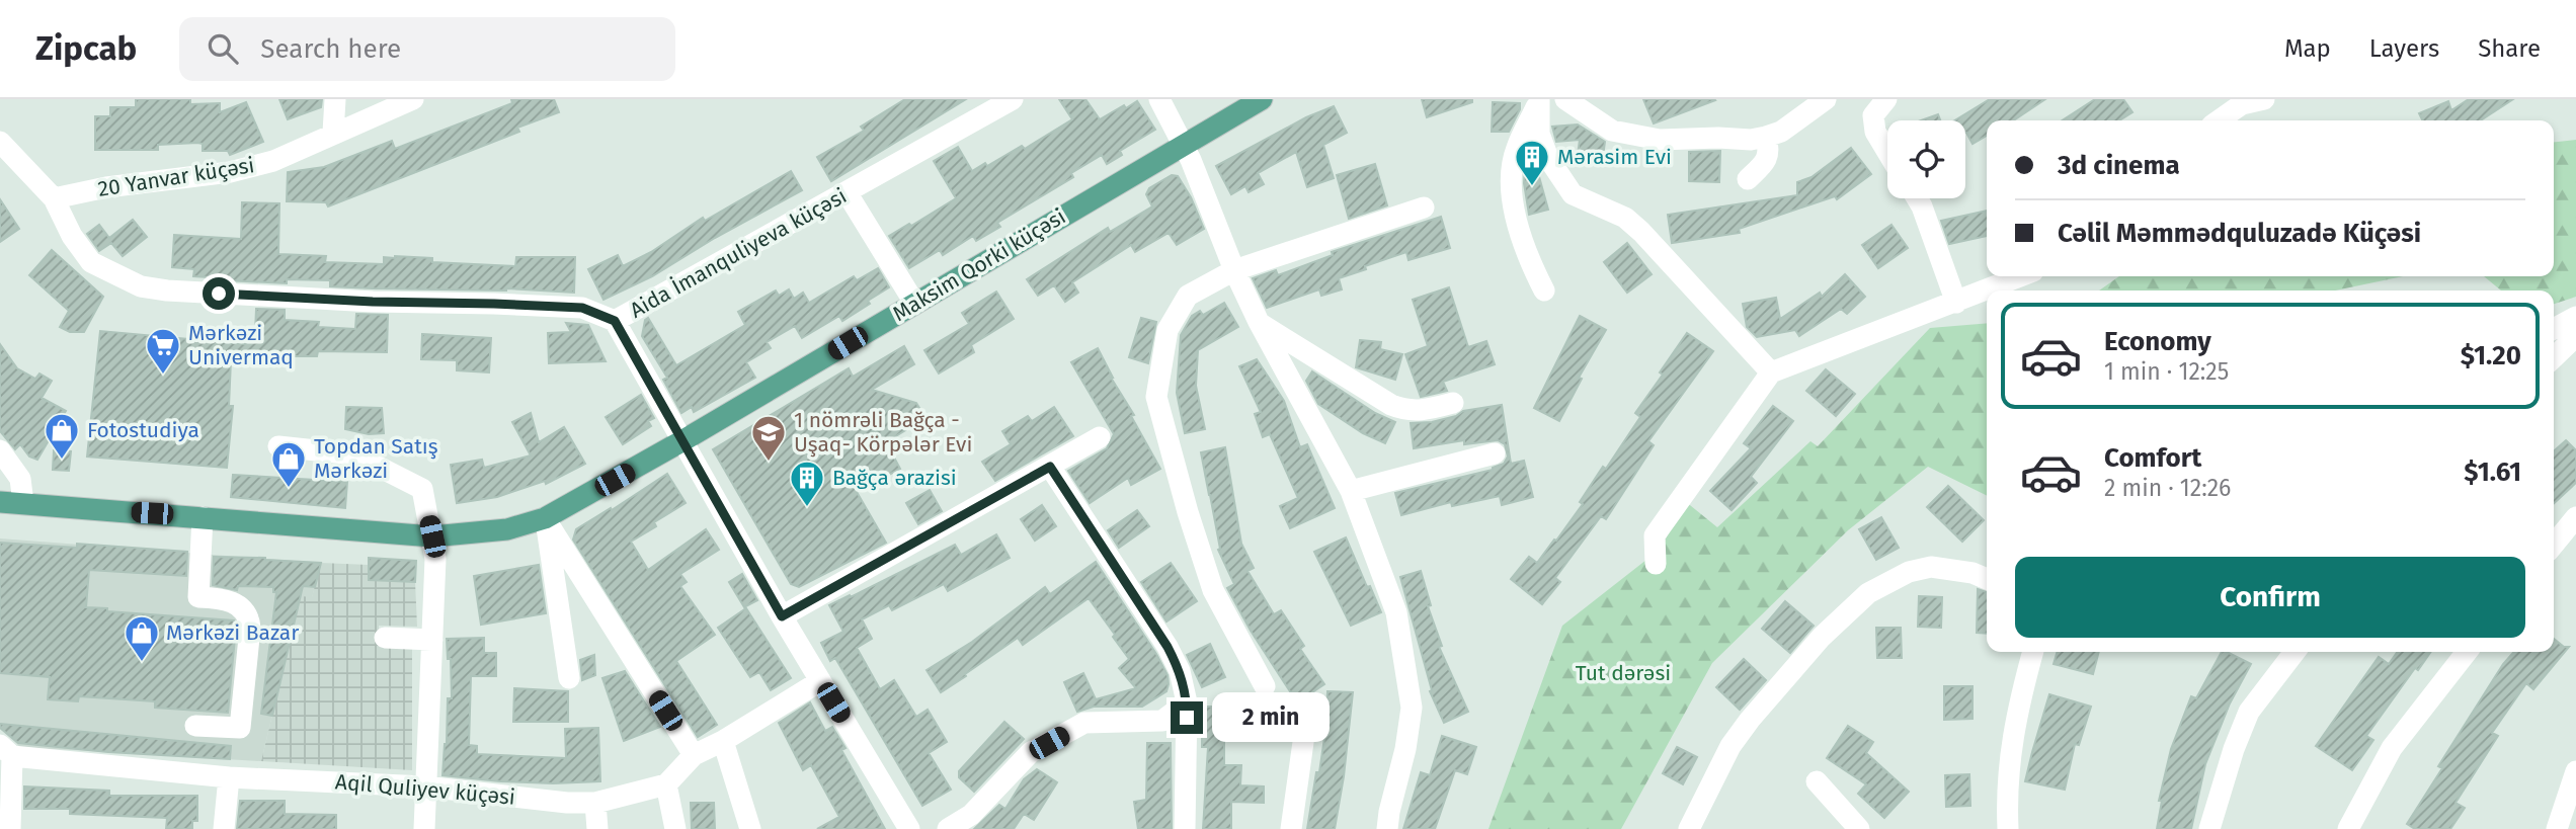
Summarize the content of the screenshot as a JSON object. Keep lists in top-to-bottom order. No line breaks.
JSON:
{"streets":{"main road":["Maksim Qorki küçəsi"],"street":["20 Yanvar küçəsi","Aida İmanquliyeva küçəsi","Aqil Quliyev küçəsi"]},"crossings":[["20 Yanvar küçəsi","Aida İmanquliyeva küçəsi"],["Maksim Qorki küçəsi","Aqil Quliyev küçəsi"]],"parks":["Tut dərəsi"],"places":{"building":["Mərasim Evi","Bağça ərazisi"],"supermarket":["Mərkəzi Univermaq"],"shop":["Fotostudiya","Topdan Satış Mərkəzi","Mərkəzi Bazar"],"school or university":["1 nömrəli Bağça - Uşaq- Körpələr Evi"]},"page":{"header":"Zipcab","search":"Search here","nav":["Map","Layers","Share"],"banner":["3d cinema","Cəlil Məmmədquluzadə Küçəsi"],"list":[{"name":"Economy","note":"1 min · 12:25","value":"$1.20"},{"name":"Comfort","note":"2 min · 12:26","value":"$1.61"}],"buttons":"Confirm","bubble":"2 min"}}
